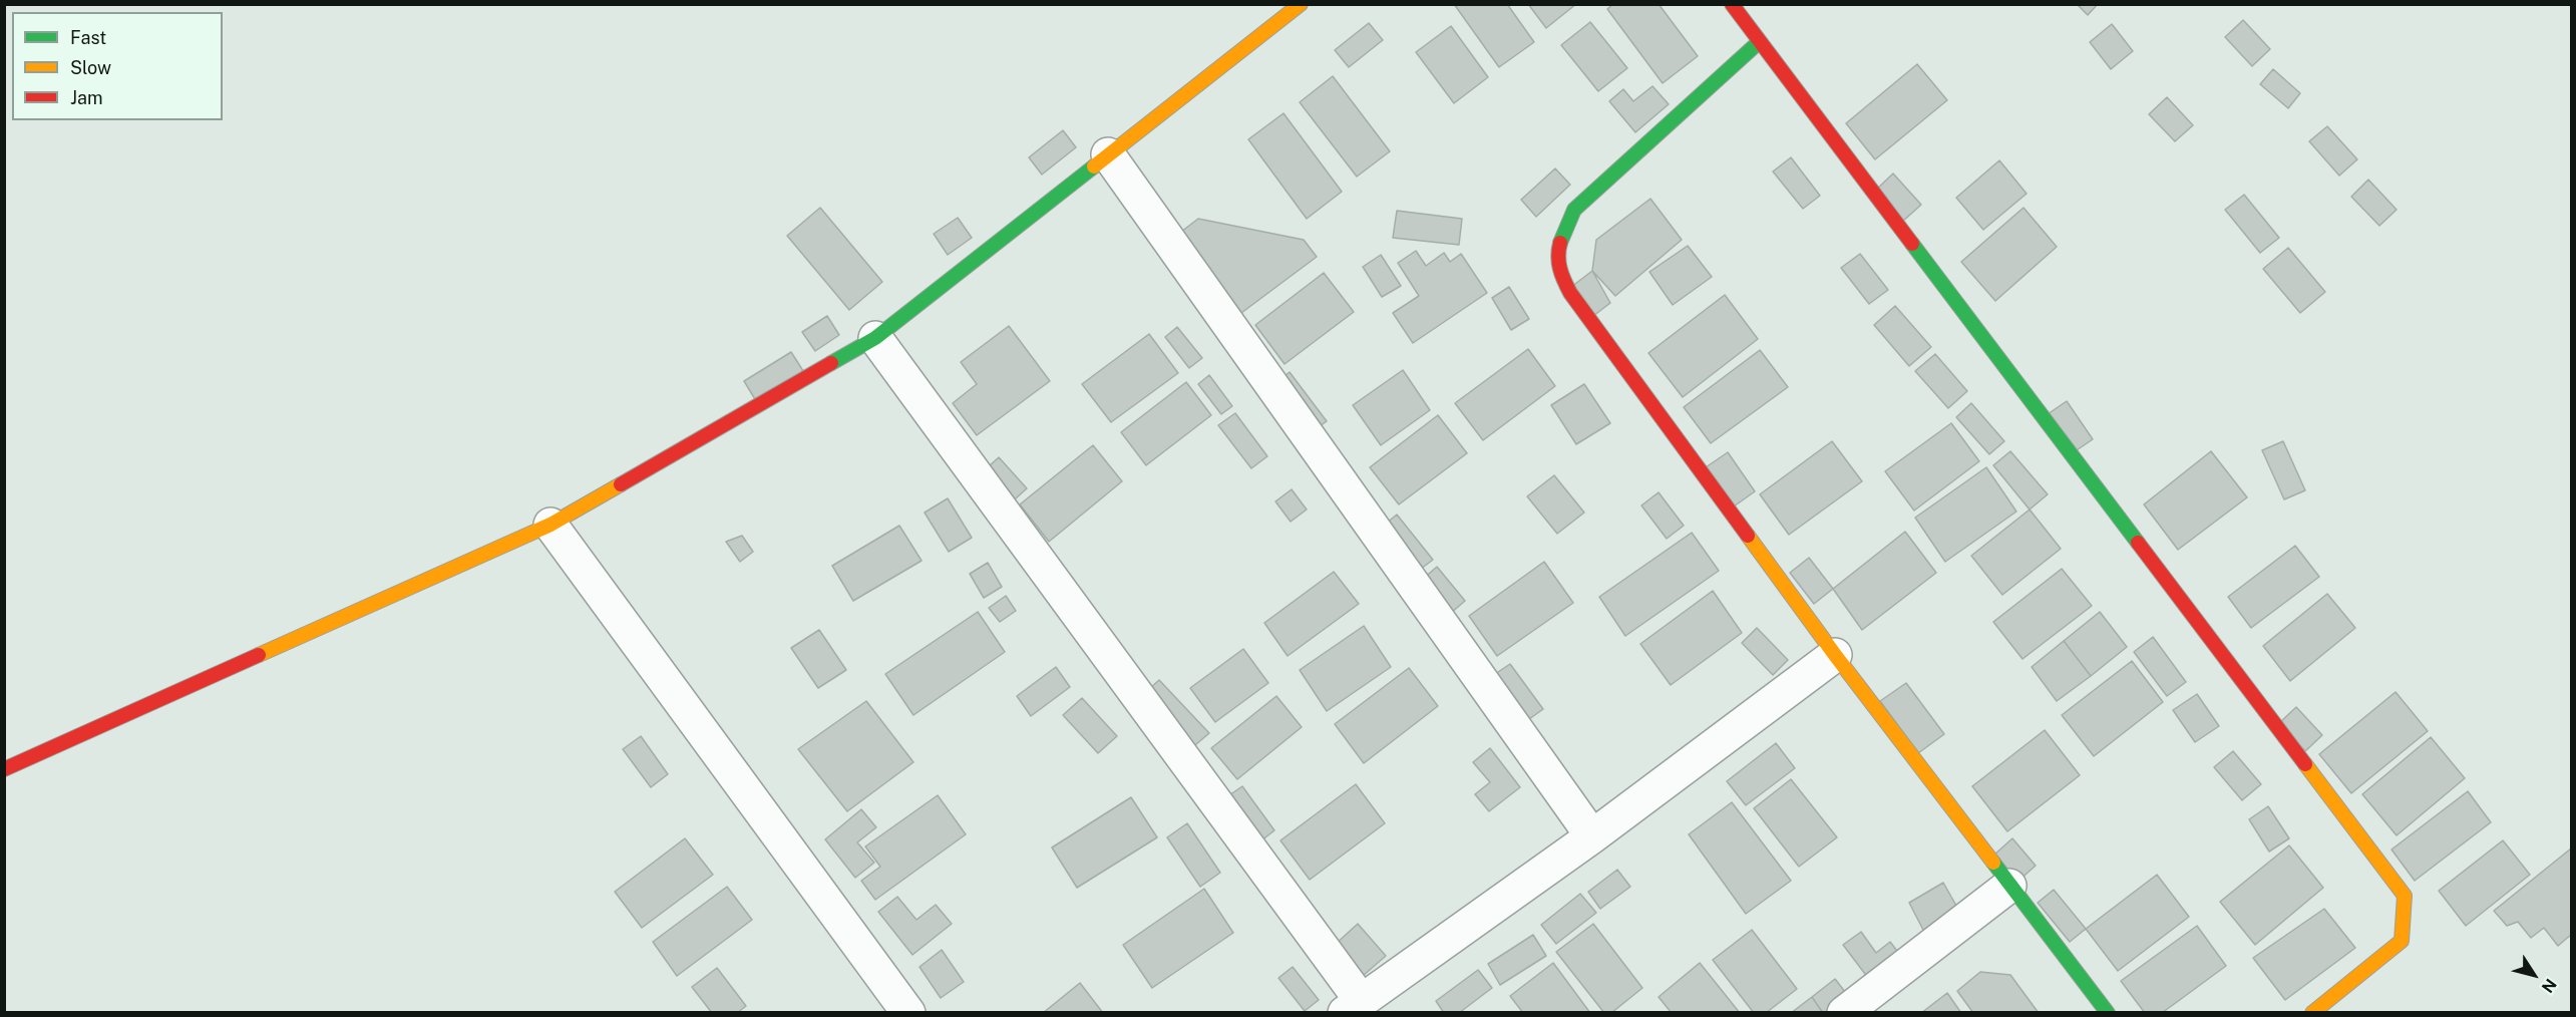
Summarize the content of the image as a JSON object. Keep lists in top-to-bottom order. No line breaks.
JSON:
{"legend":["Fast","Slow","Jam"],"north":"bottom right"}
